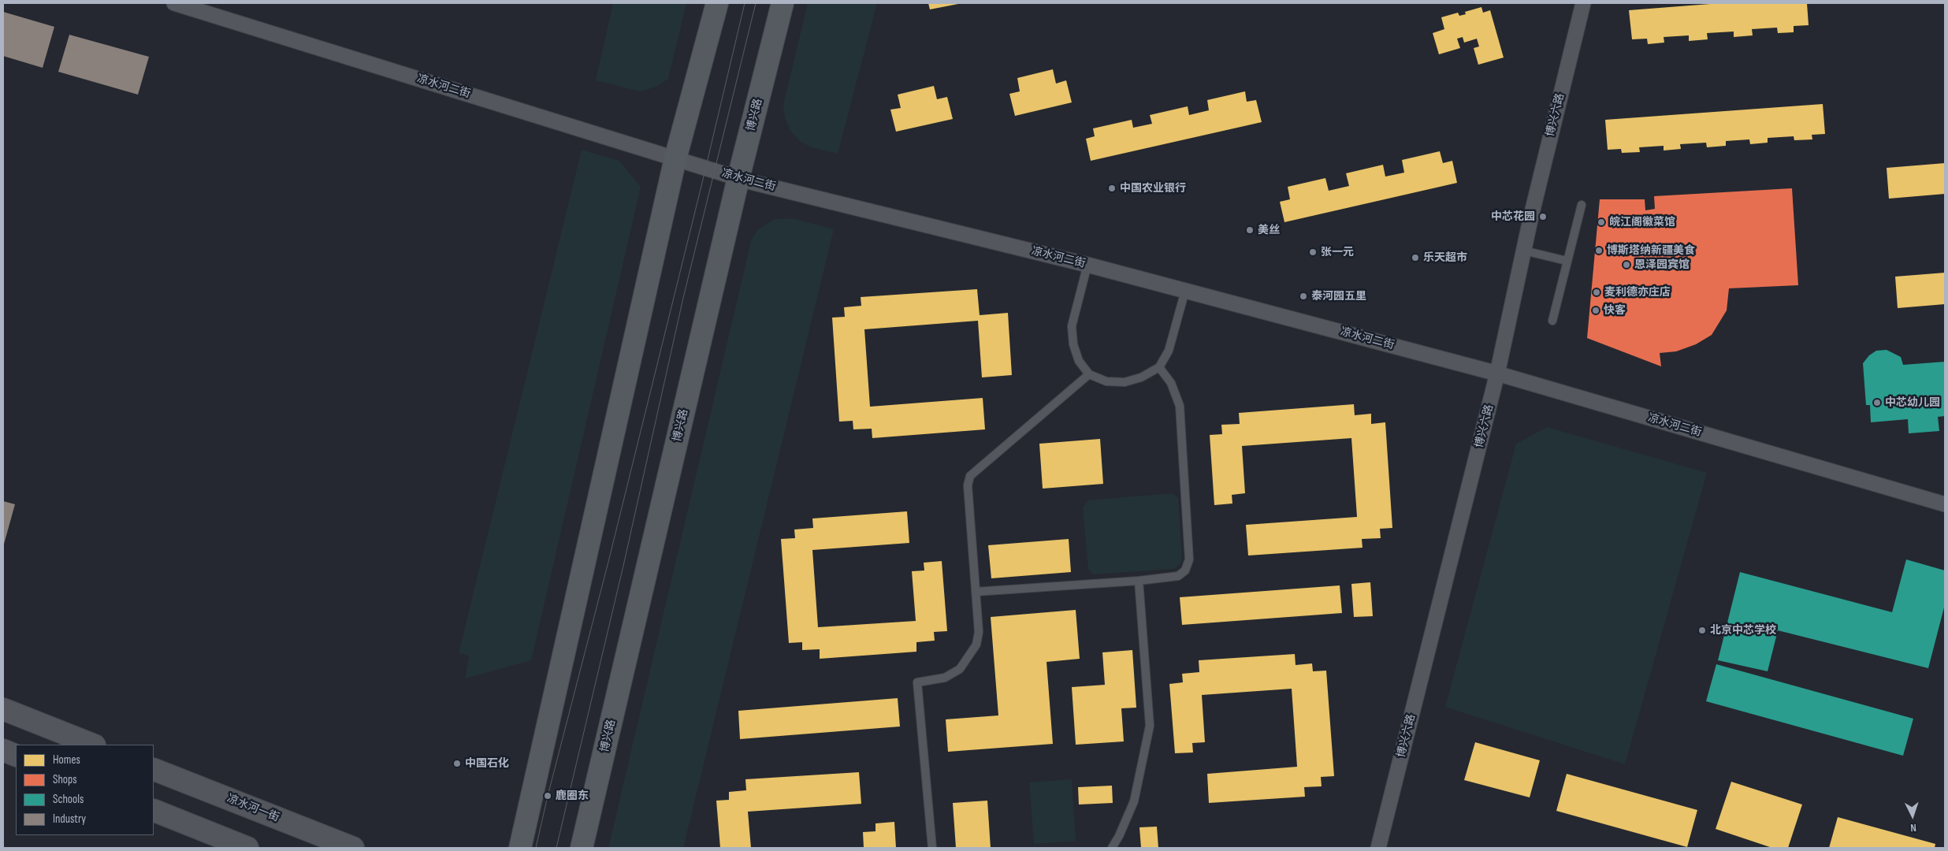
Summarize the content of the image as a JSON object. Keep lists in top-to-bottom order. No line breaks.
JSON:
{"streets":{"main road":["博兴路","凉水河一街"],"street":["凉水河二街","博兴六路"]},"crossings":[["凉水河二街","博兴路"],["凉水河二街","博兴六路"]],"places":["中国农业银行","中芯花园","皖江阁徽菜馆","美丝","博斯塔纳新疆美食","张一元","乐天超市","恩泽园宾馆","麦利德亦庄店","泰河园五里","快客","中芯幼儿园","北京中芯学校","中国石化","鹿圈东"],"legend":["Homes","Shops","Schools","Industry"],"north":"bottom"}
